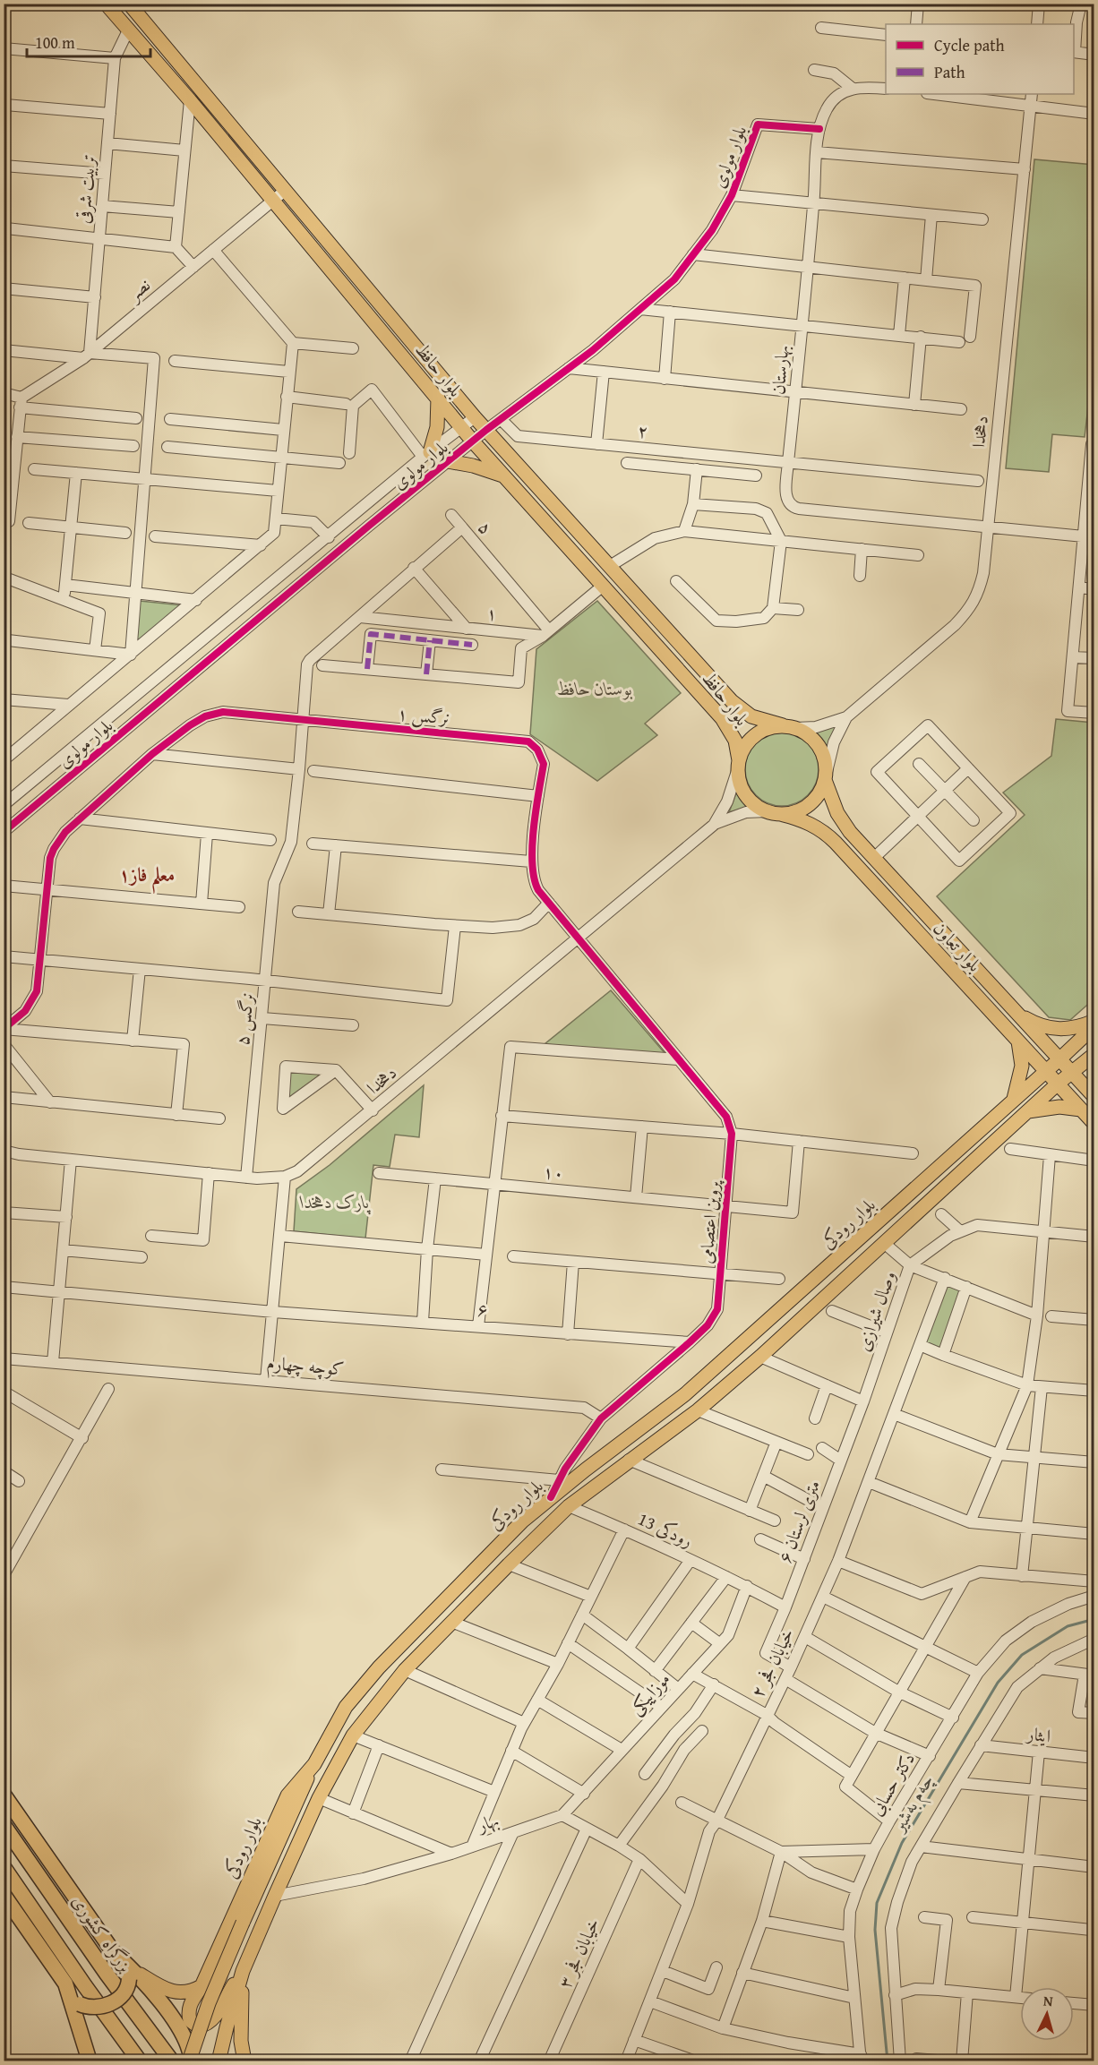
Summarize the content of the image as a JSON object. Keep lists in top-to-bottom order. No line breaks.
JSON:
{"streets":{"highway":["بزرگراه کشوری"],"main road":["بلوار حافظ","بلوار تعاون","بلوار رودکی"],"street":["بلوار مولوی","تربیت شرقی","نصر","بهارستان","۲","دهخدا","۵","۱","نرگس ۱","نرگس ۵","۱۰","پروین اعتصامی","۶","وصال شیرازی","کوچه چهارم","۶ متری لرستان","رودکی 13","خیابان فجر ۲","موزاییکی","ایثار","دکتر حسابی","بهار","خیابان فجر ۳"]},"crossings":[["بلوار مولوی","بلوار حافظ"],["بلوار مولوی","بهارستان"],["بلوار مولوی","۲"],["تربیت شرقی","نصر"],["تربیت شرقی","بلوار حافظ"],["نصر","بلوار حافظ"],["بلوار حافظ","بلوار تعاون"],["بهارستان","۲"],["بهارستان","دهخدا"],["دهخدا","نرگس ۵"],["۵","۱"],["۵","نرگس ۱"],["۵","نرگس ۵"],["بلوار تعاون","بلوار رودکی"],["۱۰","پروین اعتصامی"],["پروین اعتصامی","بلوار رودکی"],["پروین اعتصامی","۶"],["پروین اعتصامی","کوچه چهارم"],["بلوار رودکی","رودکی 13"],["بلوار رودکی","بهار"],["وصال شیرازی","۶ متری لرستان"],["۶ متری لرستان","رودکی 13"],["۶ متری لرستان","خیابان فجر ۲"],["رودکی 13","موزاییکی"],["موزاییکی","بهار"]],"districts":["معلم فاز۱"],"water":["چەم بەشیر"],"parks":["بوستان حافظ","پارک دهخدا"],"legend":["Cycle path","Path"],"scale_bar":"100 m","north":"top"}
